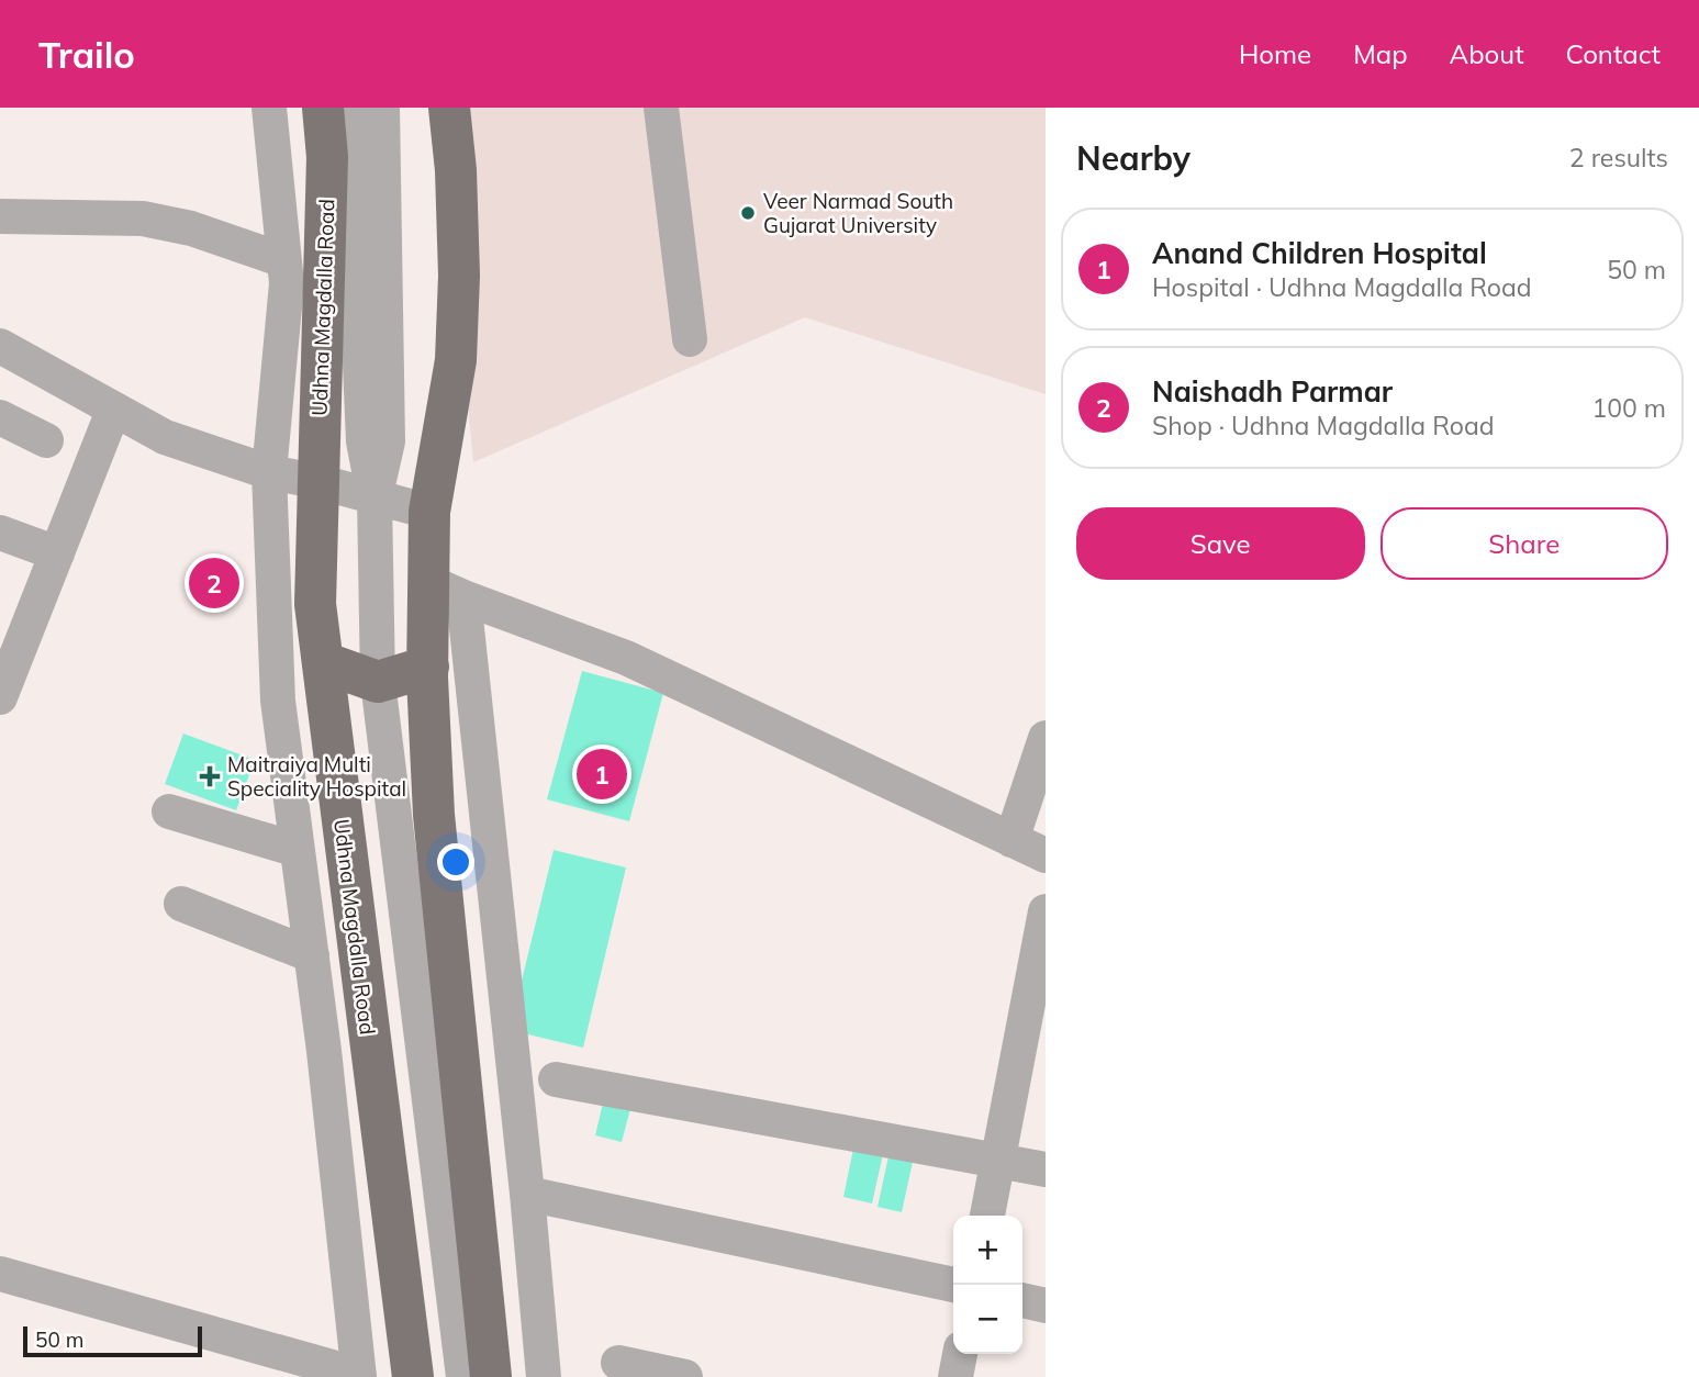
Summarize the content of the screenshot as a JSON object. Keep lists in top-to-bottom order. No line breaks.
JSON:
{"streets":{"main road":["Udhna Magdalla Road"]},"places":{"other":["Veer Narmad South Gujarat University"],"health":["Maitraiya Multi Speciality Hospital"]},"scale_bar":"50 m","page":{"header":"Trailo","nav":["Home","Map","About","Contact"],"heading":["Nearby","2 results"],"list":[{"mark":"1","name":"Anand Children Hospital","note":"Hospital · Udhna Magdalla Road","value":"50 m"},{"mark":"2","name":"Naishadh Parmar","note":"Shop · Udhna Magdalla Road","value":"100 m"}],"buttons":["Save","Share"],"pins":["2","1"],"map_buttons":["+","−"],"scale":"50 m"}}
